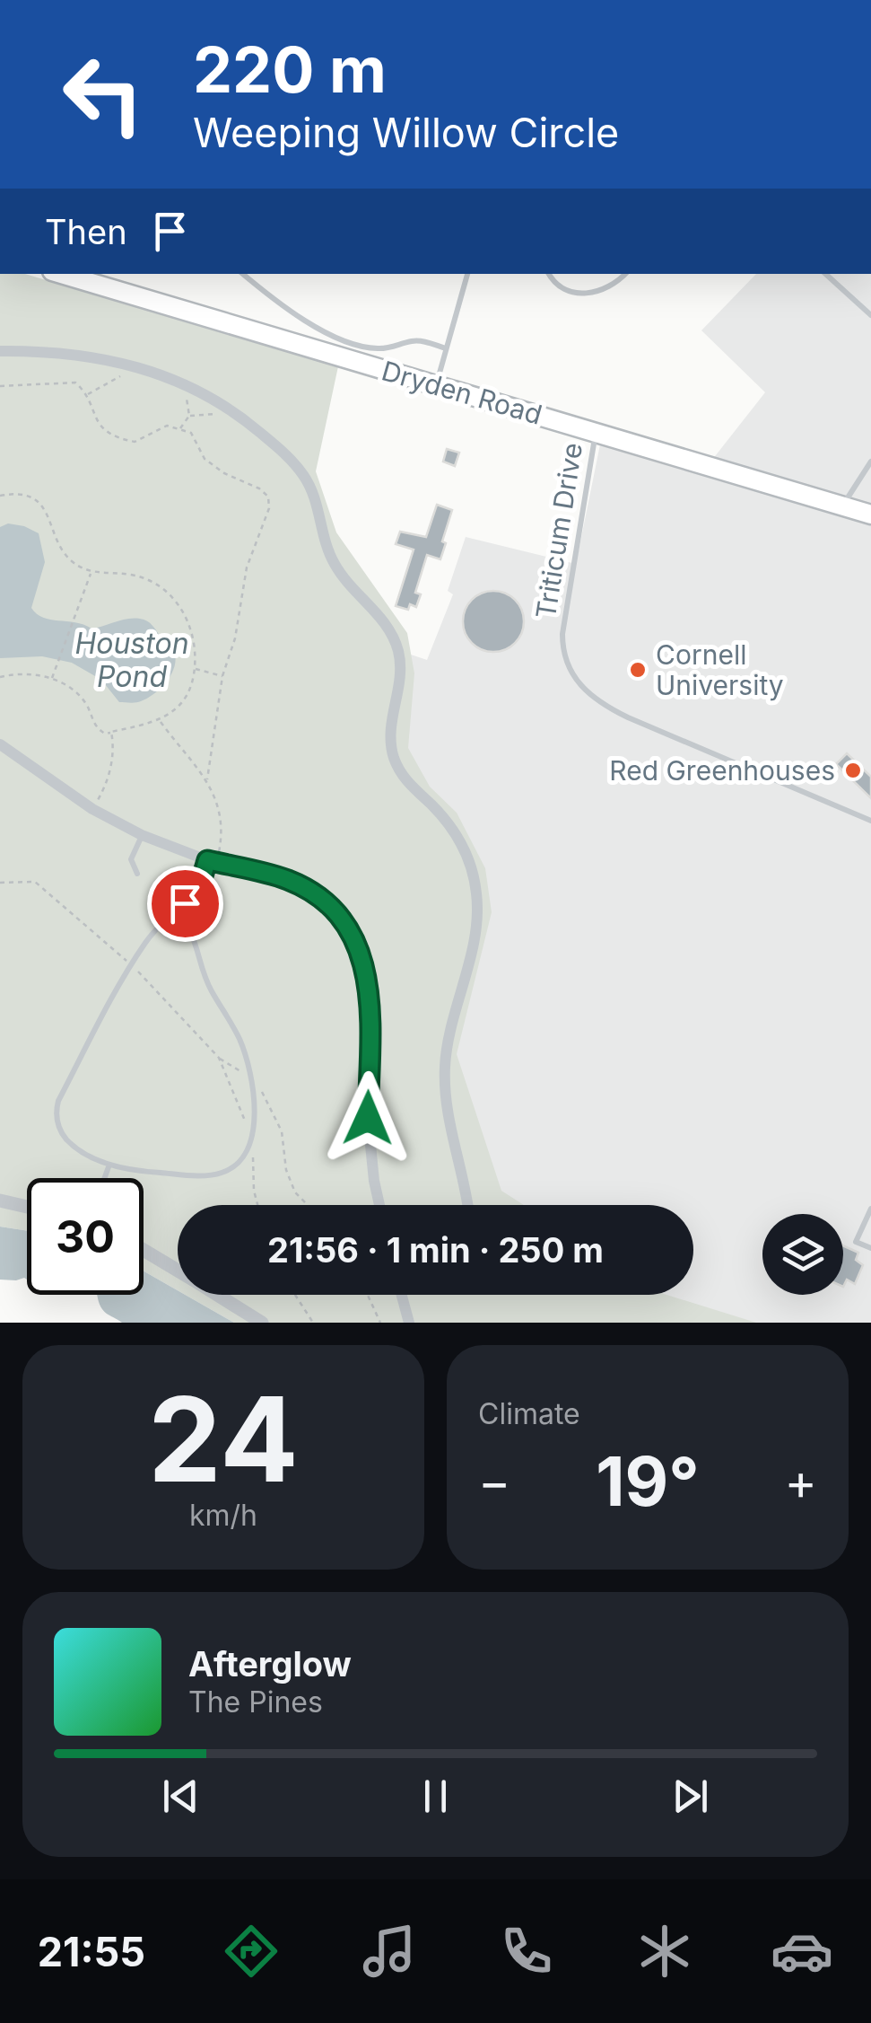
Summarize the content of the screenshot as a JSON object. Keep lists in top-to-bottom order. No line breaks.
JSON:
{"streets":{"main road":["Dryden Road"],"lane":["Triticum Drive"]},"crossings":[["Dryden Road","Triticum Drive"]],"water":["Houston Pond"],"places":["Cornell University","Red Greenhouses"],"page":{"turn":["220 m","Weeping Willow Circle"],"then":"Then","limit":"30","trip":"21:56 · 1 min · 250 m","tile":[["24","km/h"],"Climate"],"heat":["−","19°","+"],"song":["Afterglow","The Pines"],"tabs":"21:55"}}
